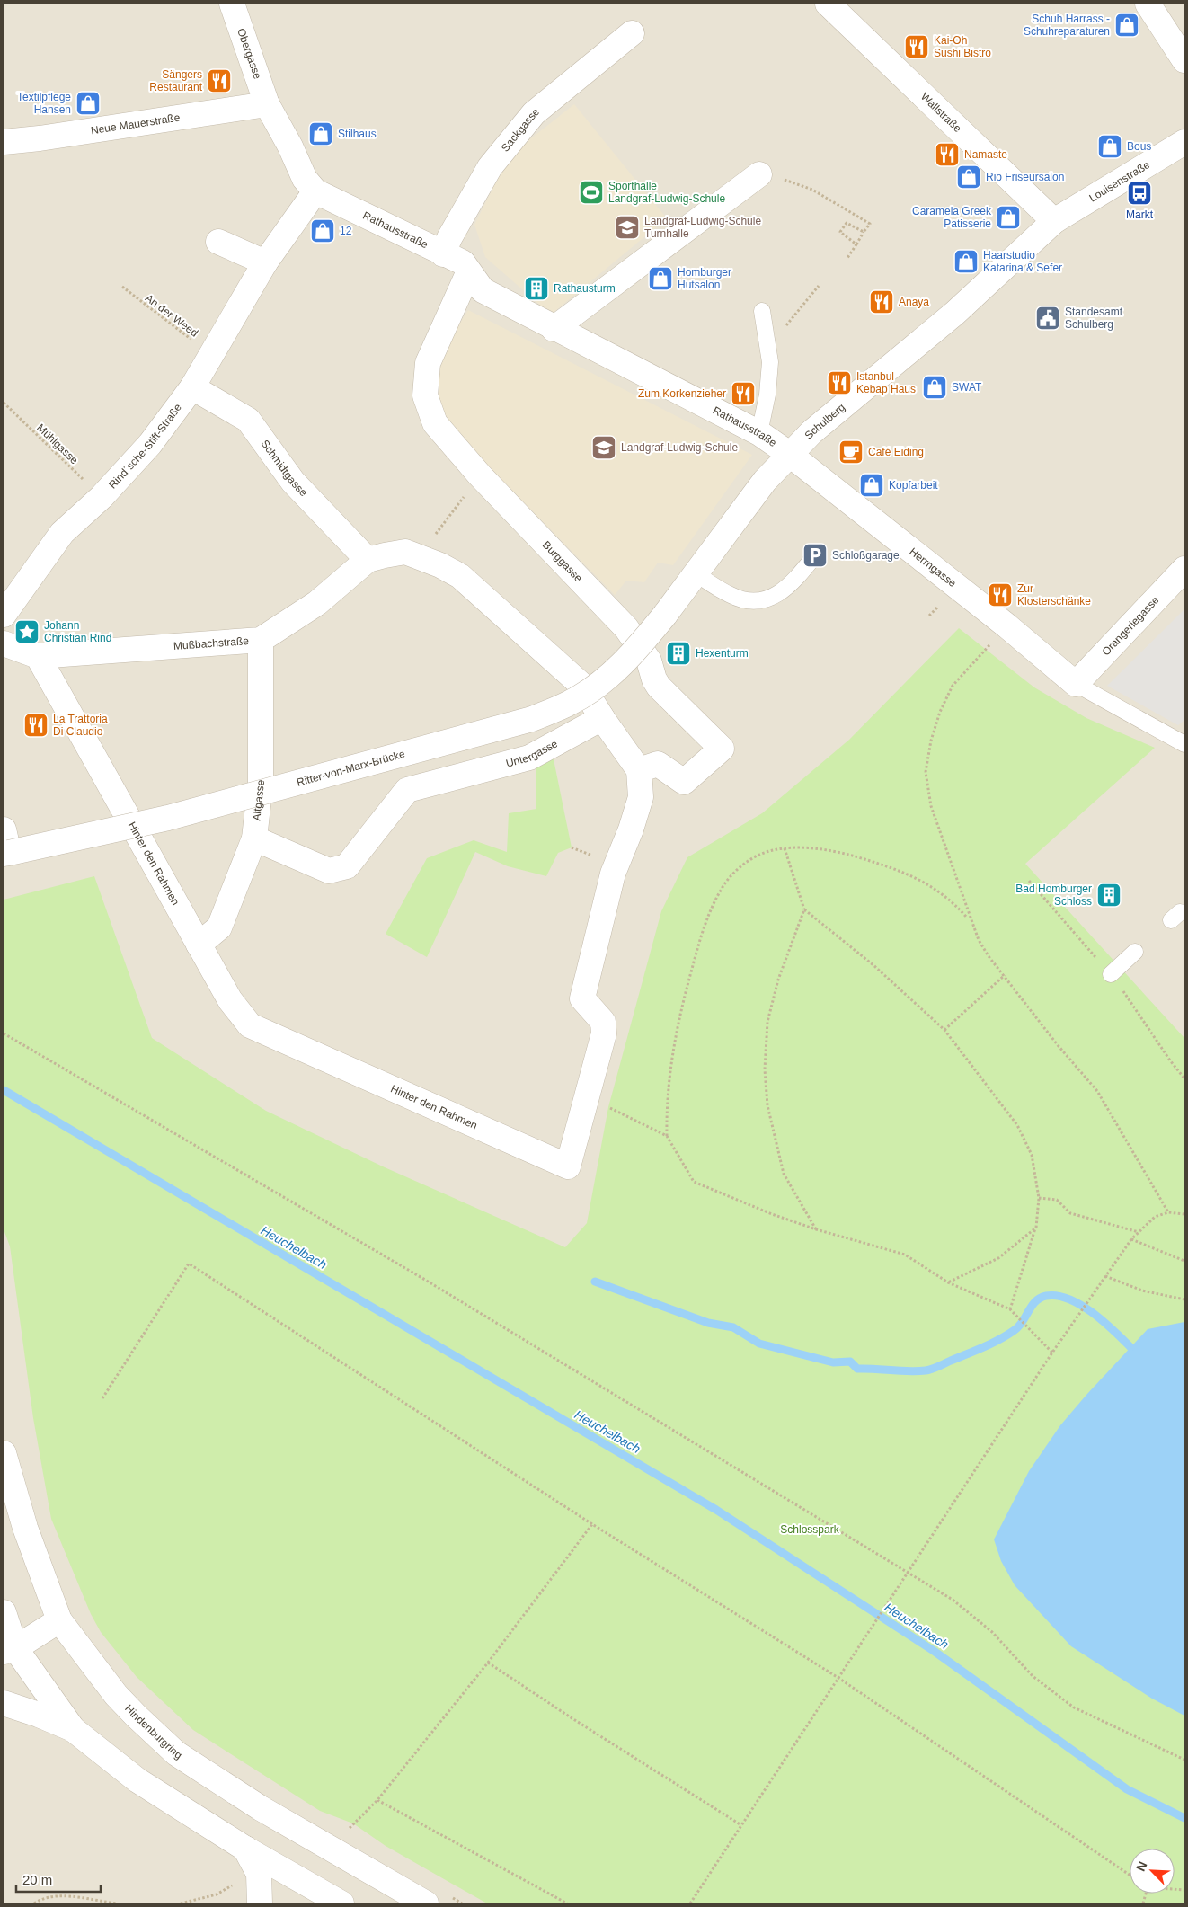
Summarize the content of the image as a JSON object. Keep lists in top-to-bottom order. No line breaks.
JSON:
{"streets":{"street":["Obergasse","Wallstraße","Neue Mauerstraße","Sackgasse","Louisenstraße","Rathausstraße","Schulberg","Rind´sche-Stift-Straße","Schmidtgasse","Burggasse","Herrngasse","Orangeriegasse","Mußbachstraße","Untergasse","Ritter-von-Marx-Brücke","Altgasse","Hinter den Rahmen","Hindenburgring"],"path":["An der Weed","Mühlgasse"]},"crossings":[["Obergasse","Neue Mauerstraße"],["Obergasse","Rathausstraße"],["Wallstraße","Louisenstraße"],["Wallstraße","Schulberg"],["Neue Mauerstraße","Rathausstraße"],["Sackgasse","Rathausstraße"],["Louisenstraße","Schulberg"],["Rathausstraße","Schulberg"],["Rathausstraße","Rind´sche-Stift-Straße"],["Rathausstraße","Burggasse"],["Rathausstraße","Herrngasse"],["An der Weed","Rind´sche-Stift-Straße"],["Schulberg","Herrngasse"],["Schulberg","Ritter-von-Marx-Brücke"],["Mühlgasse","Rind´sche-Stift-Straße"],["Rind´sche-Stift-Straße","Schmidtgasse"],["Schmidtgasse","Mußbachstraße"],["Burggasse","Hinter den Rahmen"],["Herrngasse","Orangeriegasse"],["Mußbachstraße","Altgasse"],["Mußbachstraße","Hinter den Rahmen"],["Untergasse","Altgasse"],["Altgasse","Hinter den Rahmen"]],"water":["Heuchelbach"],"parks":["Schlosspark"],"places":{"shop":["Schuh Harrass - Schuhreparaturen","Textilpflege Hansen","Stilhaus","Bous","Rio Friseursalon","Caramela Greek Patisserie","12","Haarstudio Katarina & Sefer","Homburger Hutsalon","SWAT","Kopfarbeit"],"restaurant":["Kai-Oh Sushi Bistro","Sängers Restaurant","Namaste","Anaya","Istanbul Kebap Haus","Zum Korkenzieher","Zur Klosterschänke","La Trattoria Di Claudio"],"sports":["Sporthalle Landgraf-Ludwig-Schule"],"bus stop":["Markt"],"school or university":["Landgraf-Ludwig-Schule Turnhalle","Landgraf-Ludwig-Schule"],"building":["Rathausturm","Hexenturm","Bad Homburger Schloss"],"public building":["Standesamt Schulberg"],"cafe":["Café Eiding"],"parking":["Schloßgarage"],"place":["Johann Christian Rind"]},"scale_bar":"20 m","north":"top left"}
